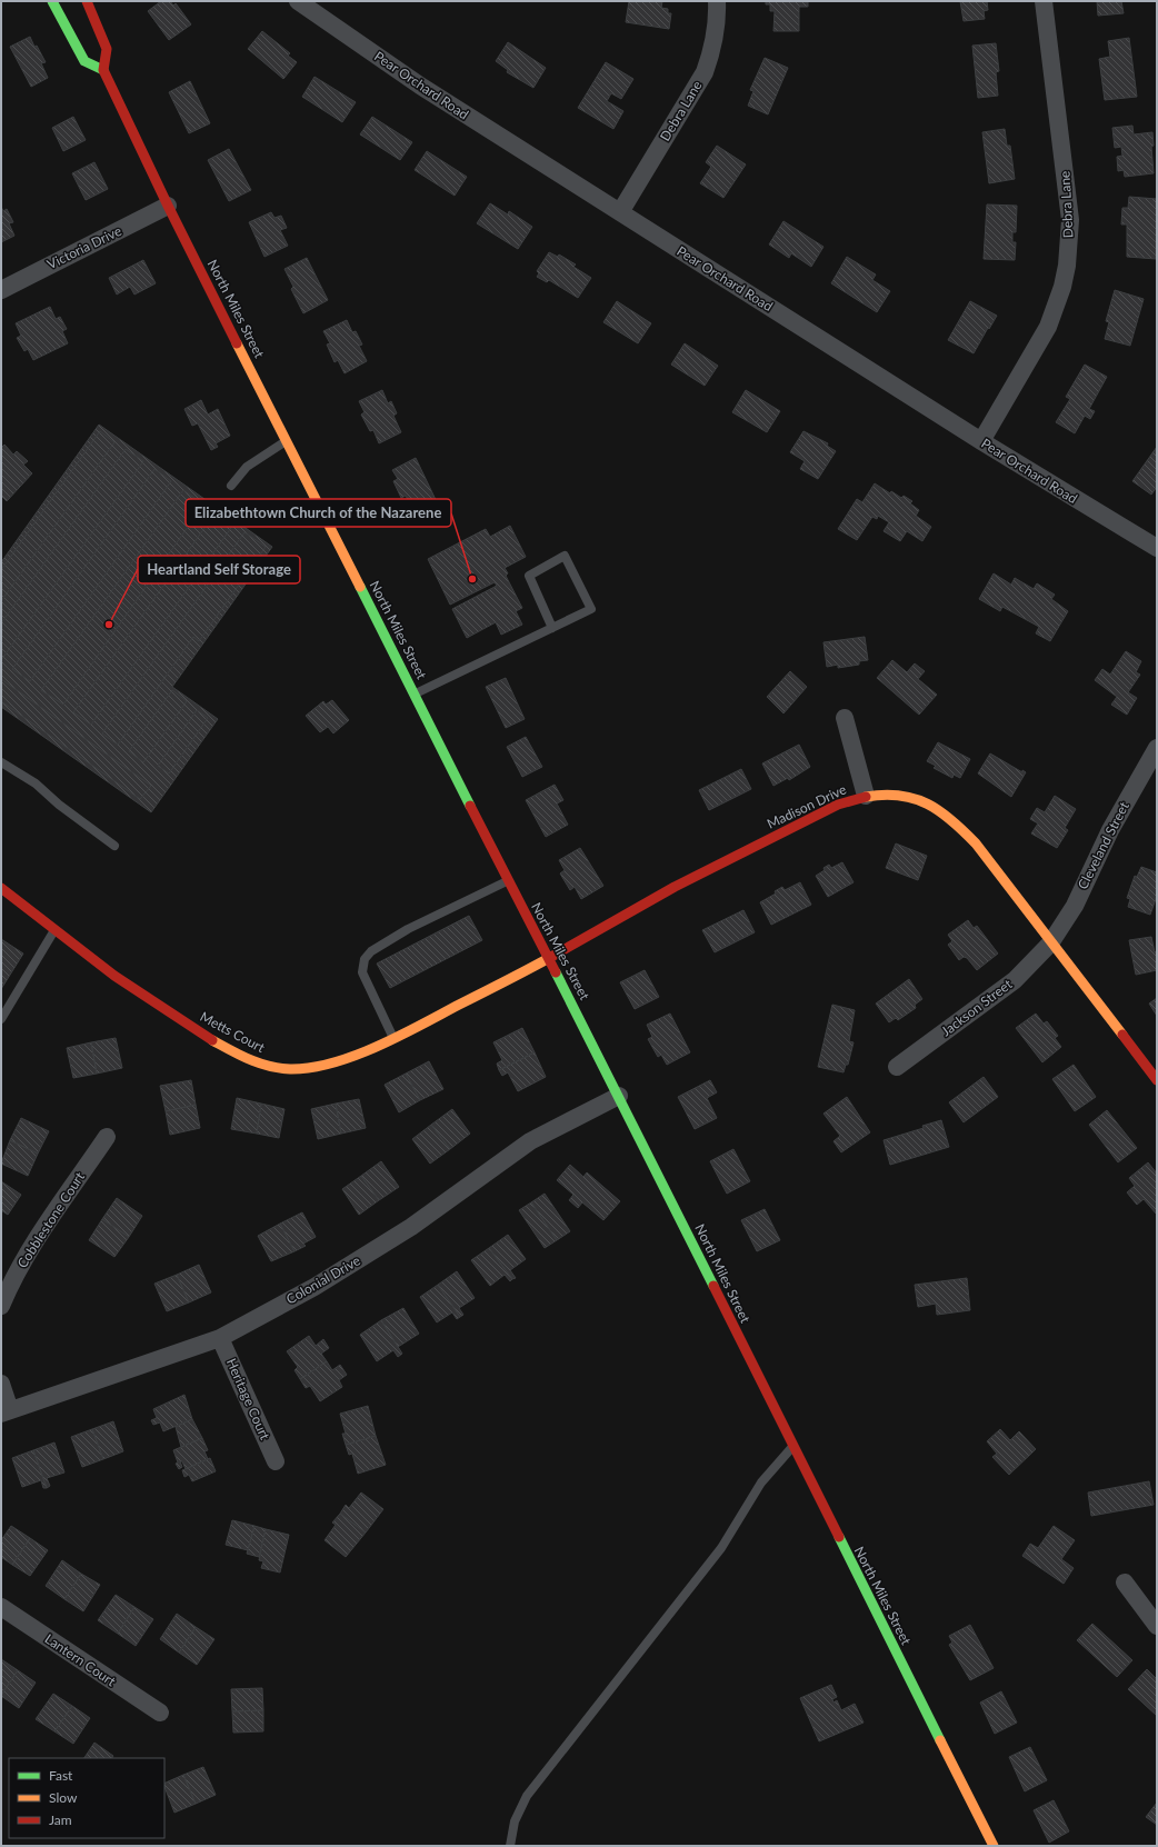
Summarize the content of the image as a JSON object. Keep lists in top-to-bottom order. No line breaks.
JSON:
{"streets":{"main road":["North Miles Street","Madison Drive","Metts Court"],"street":["Pear Orchard Road","Debra Lane","Victoria Drive","Cleveland Street","Jackson Street","Cobblestone Court","Colonial Drive","Heritage Court","Lantern Court"]},"crossings":[["Pear Orchard Road","Debra Lane"],["Victoria Drive","North Miles Street"],["North Miles Street","Madison Drive"],["North Miles Street","Metts Court"],["North Miles Street","Colonial Drive"],["Madison Drive","Cleveland Street"],["Madison Drive","Jackson Street"],["Madison Drive","Metts Court"],["Cleveland Street","Jackson Street"],["Colonial Drive","Heritage Court"]],"places":["Elizabethtown Church of the Nazarene","Heartland Self Storage"],"legend":["Fast","Slow","Jam"]}
